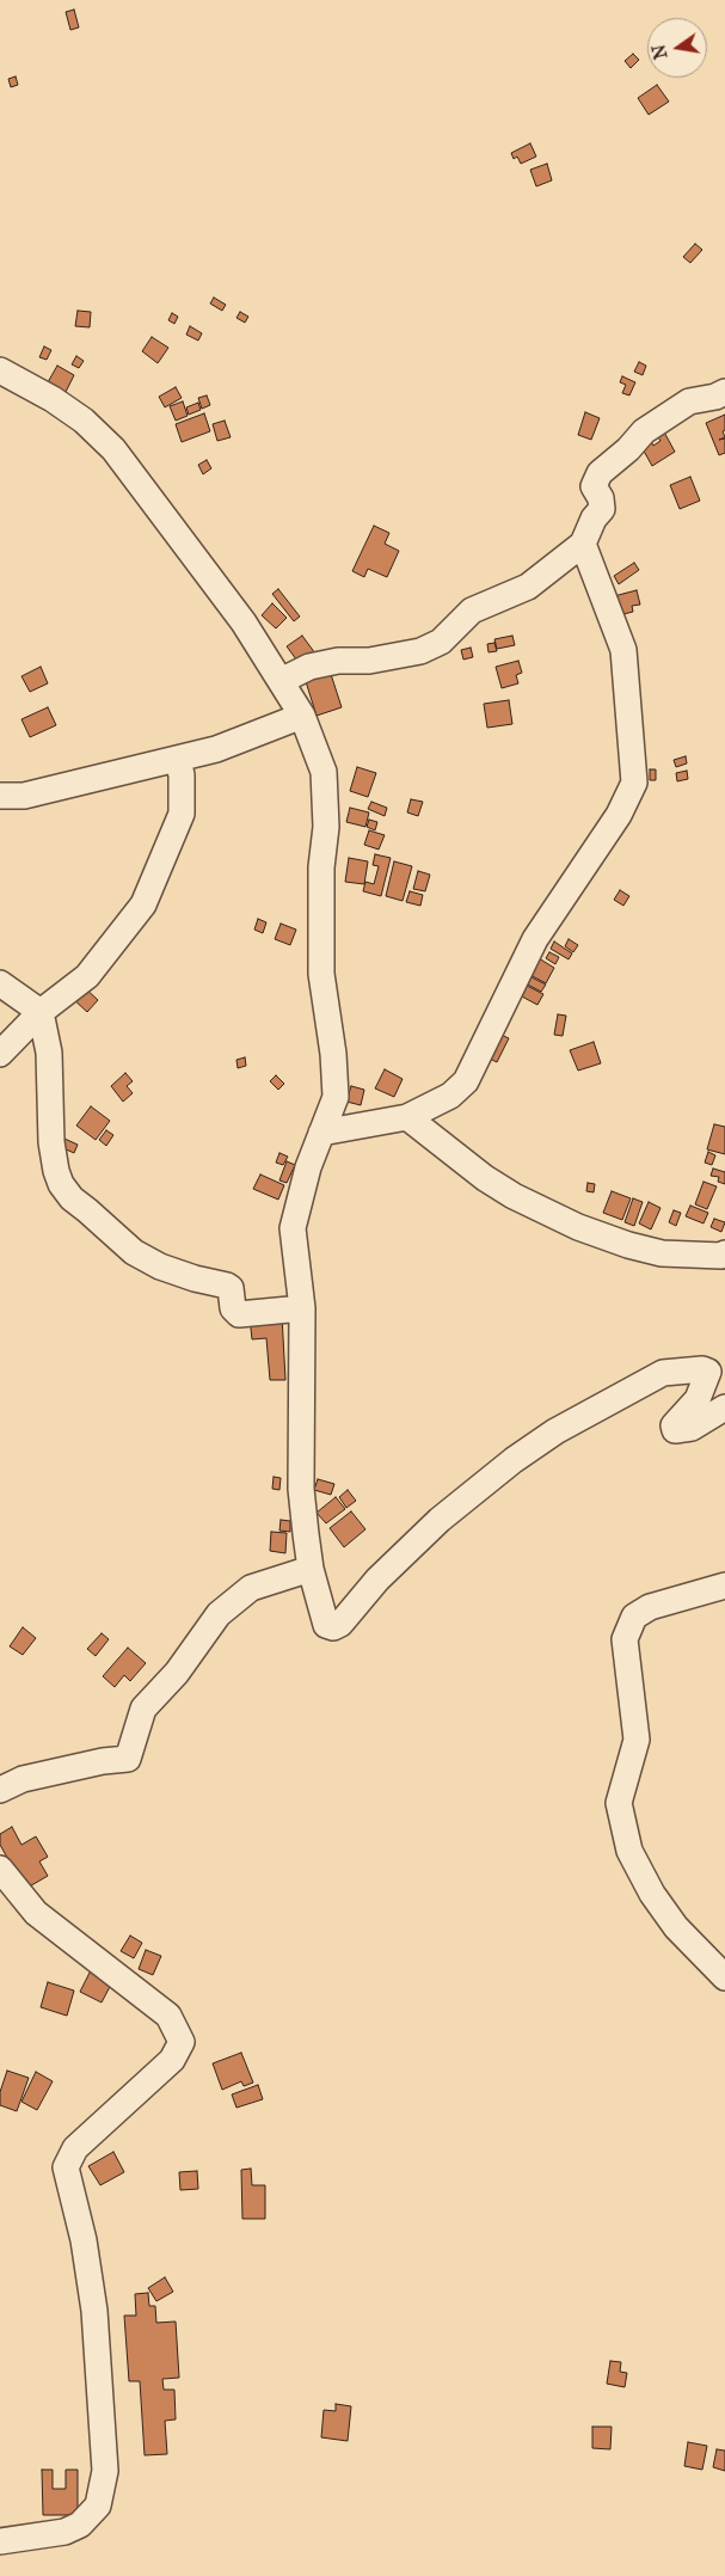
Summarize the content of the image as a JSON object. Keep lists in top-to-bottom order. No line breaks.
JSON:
{"north":"left"}
